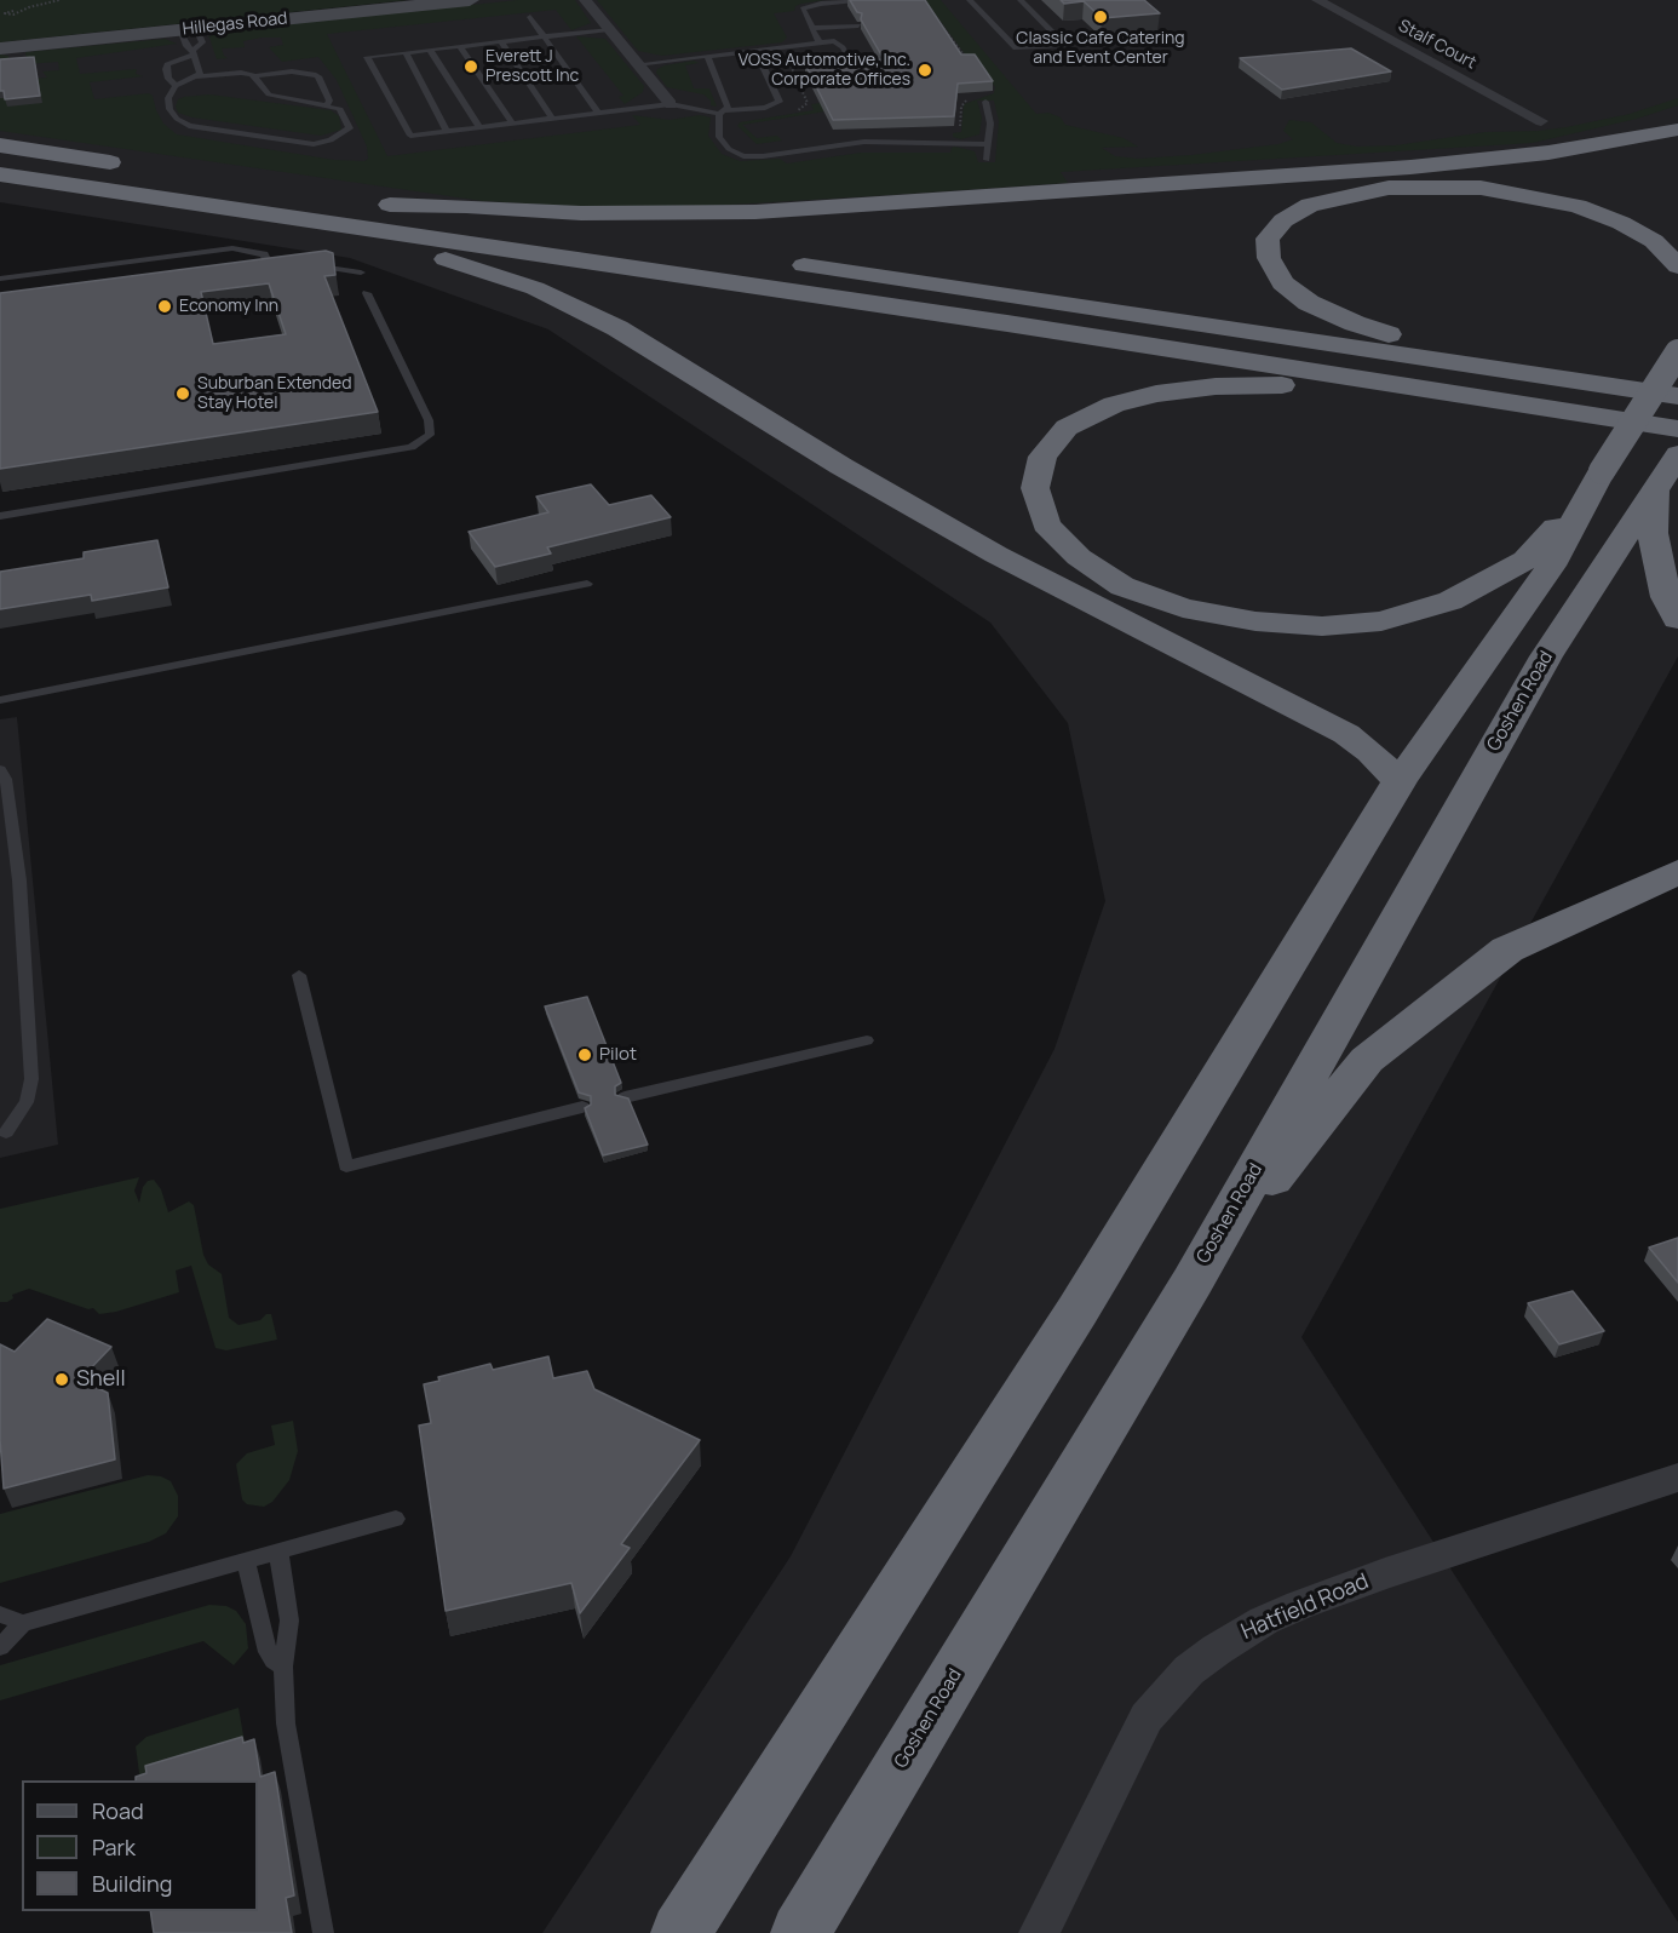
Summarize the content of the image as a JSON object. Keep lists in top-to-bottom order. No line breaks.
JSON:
{"streets":{"highway":["Goshen Road"],"main road":["Hillegas Road"],"street":["Stalf Court","Hatfield Road"]},"places":["Classic Cafe Catering and Event Center","Everett J Prescott Inc","VOSS Automotive, Inc. Corporate Offices","Economy Inn","Suburban Extended Stay Hotel","Pilot","Shell"],"legend":["Road","Park","Building"]}
